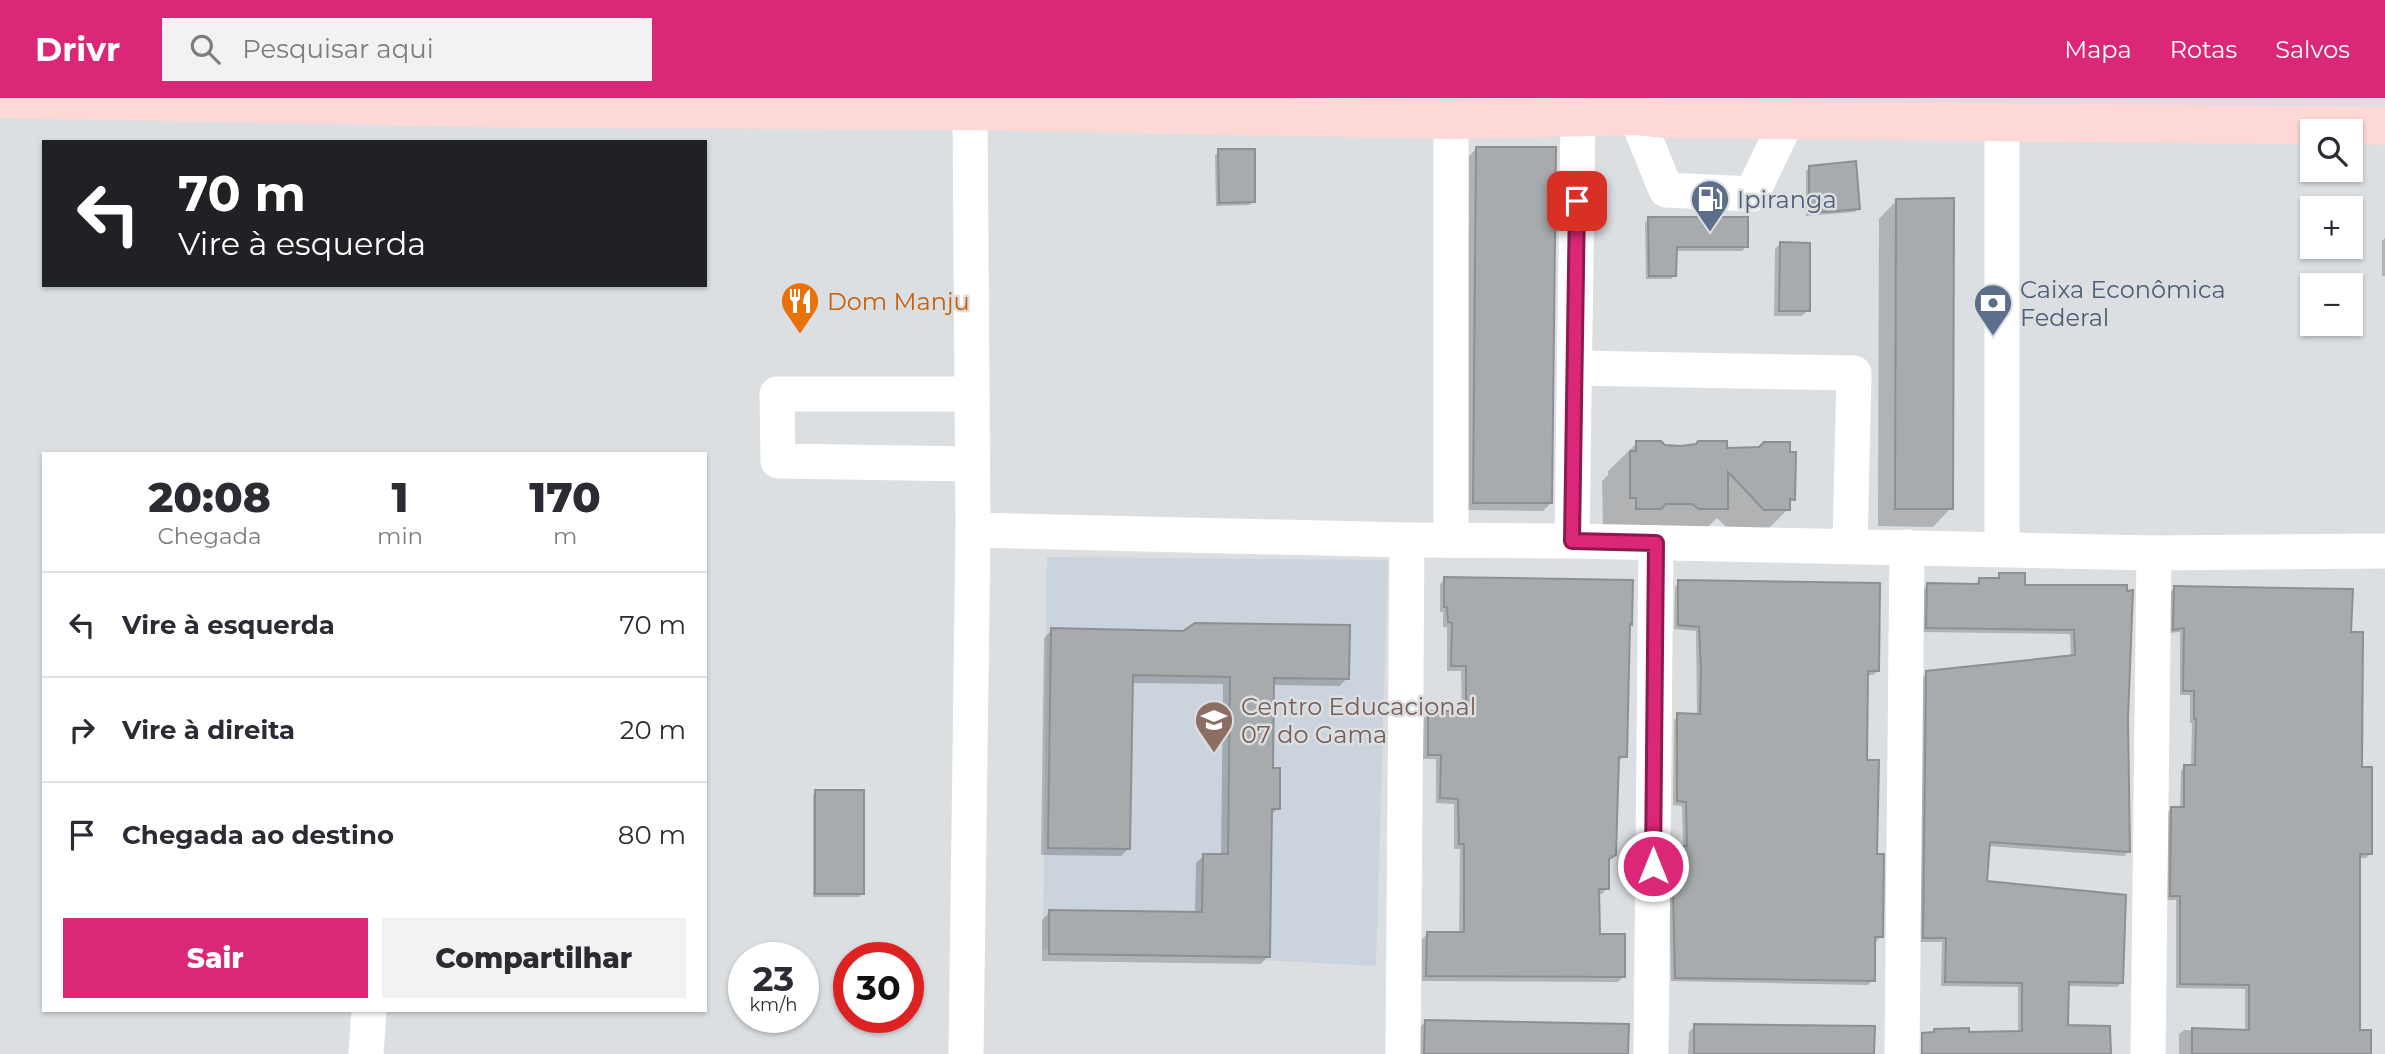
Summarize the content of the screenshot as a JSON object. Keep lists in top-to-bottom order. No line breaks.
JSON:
{"places":{"fuel station":["Ipiranga"],"restaurant":["Dom Manju"],"bank":["Caixa Econômica Federal"],"school or university":["Centro Educacional 07 do Gama"]},"page":{"header":"Drivr","search":"Pesquisar aqui","nav":["Mapa","Rotas","Salvos"],"map_buttons":["+","−"],"turn":["70 m","Vire à esquerda"],"eta":["20:08","Chegada","1","min","170","m"],"list":[{"name":"Vire à esquerda","value":"70 m"},{"name":"Vire à direita","value":"20 m"},{"name":"Chegada ao destino","value":"80 m"}],"buttons":["Sair","Compartilhar"],"speed":"23 km/h","limit":"30"}}
